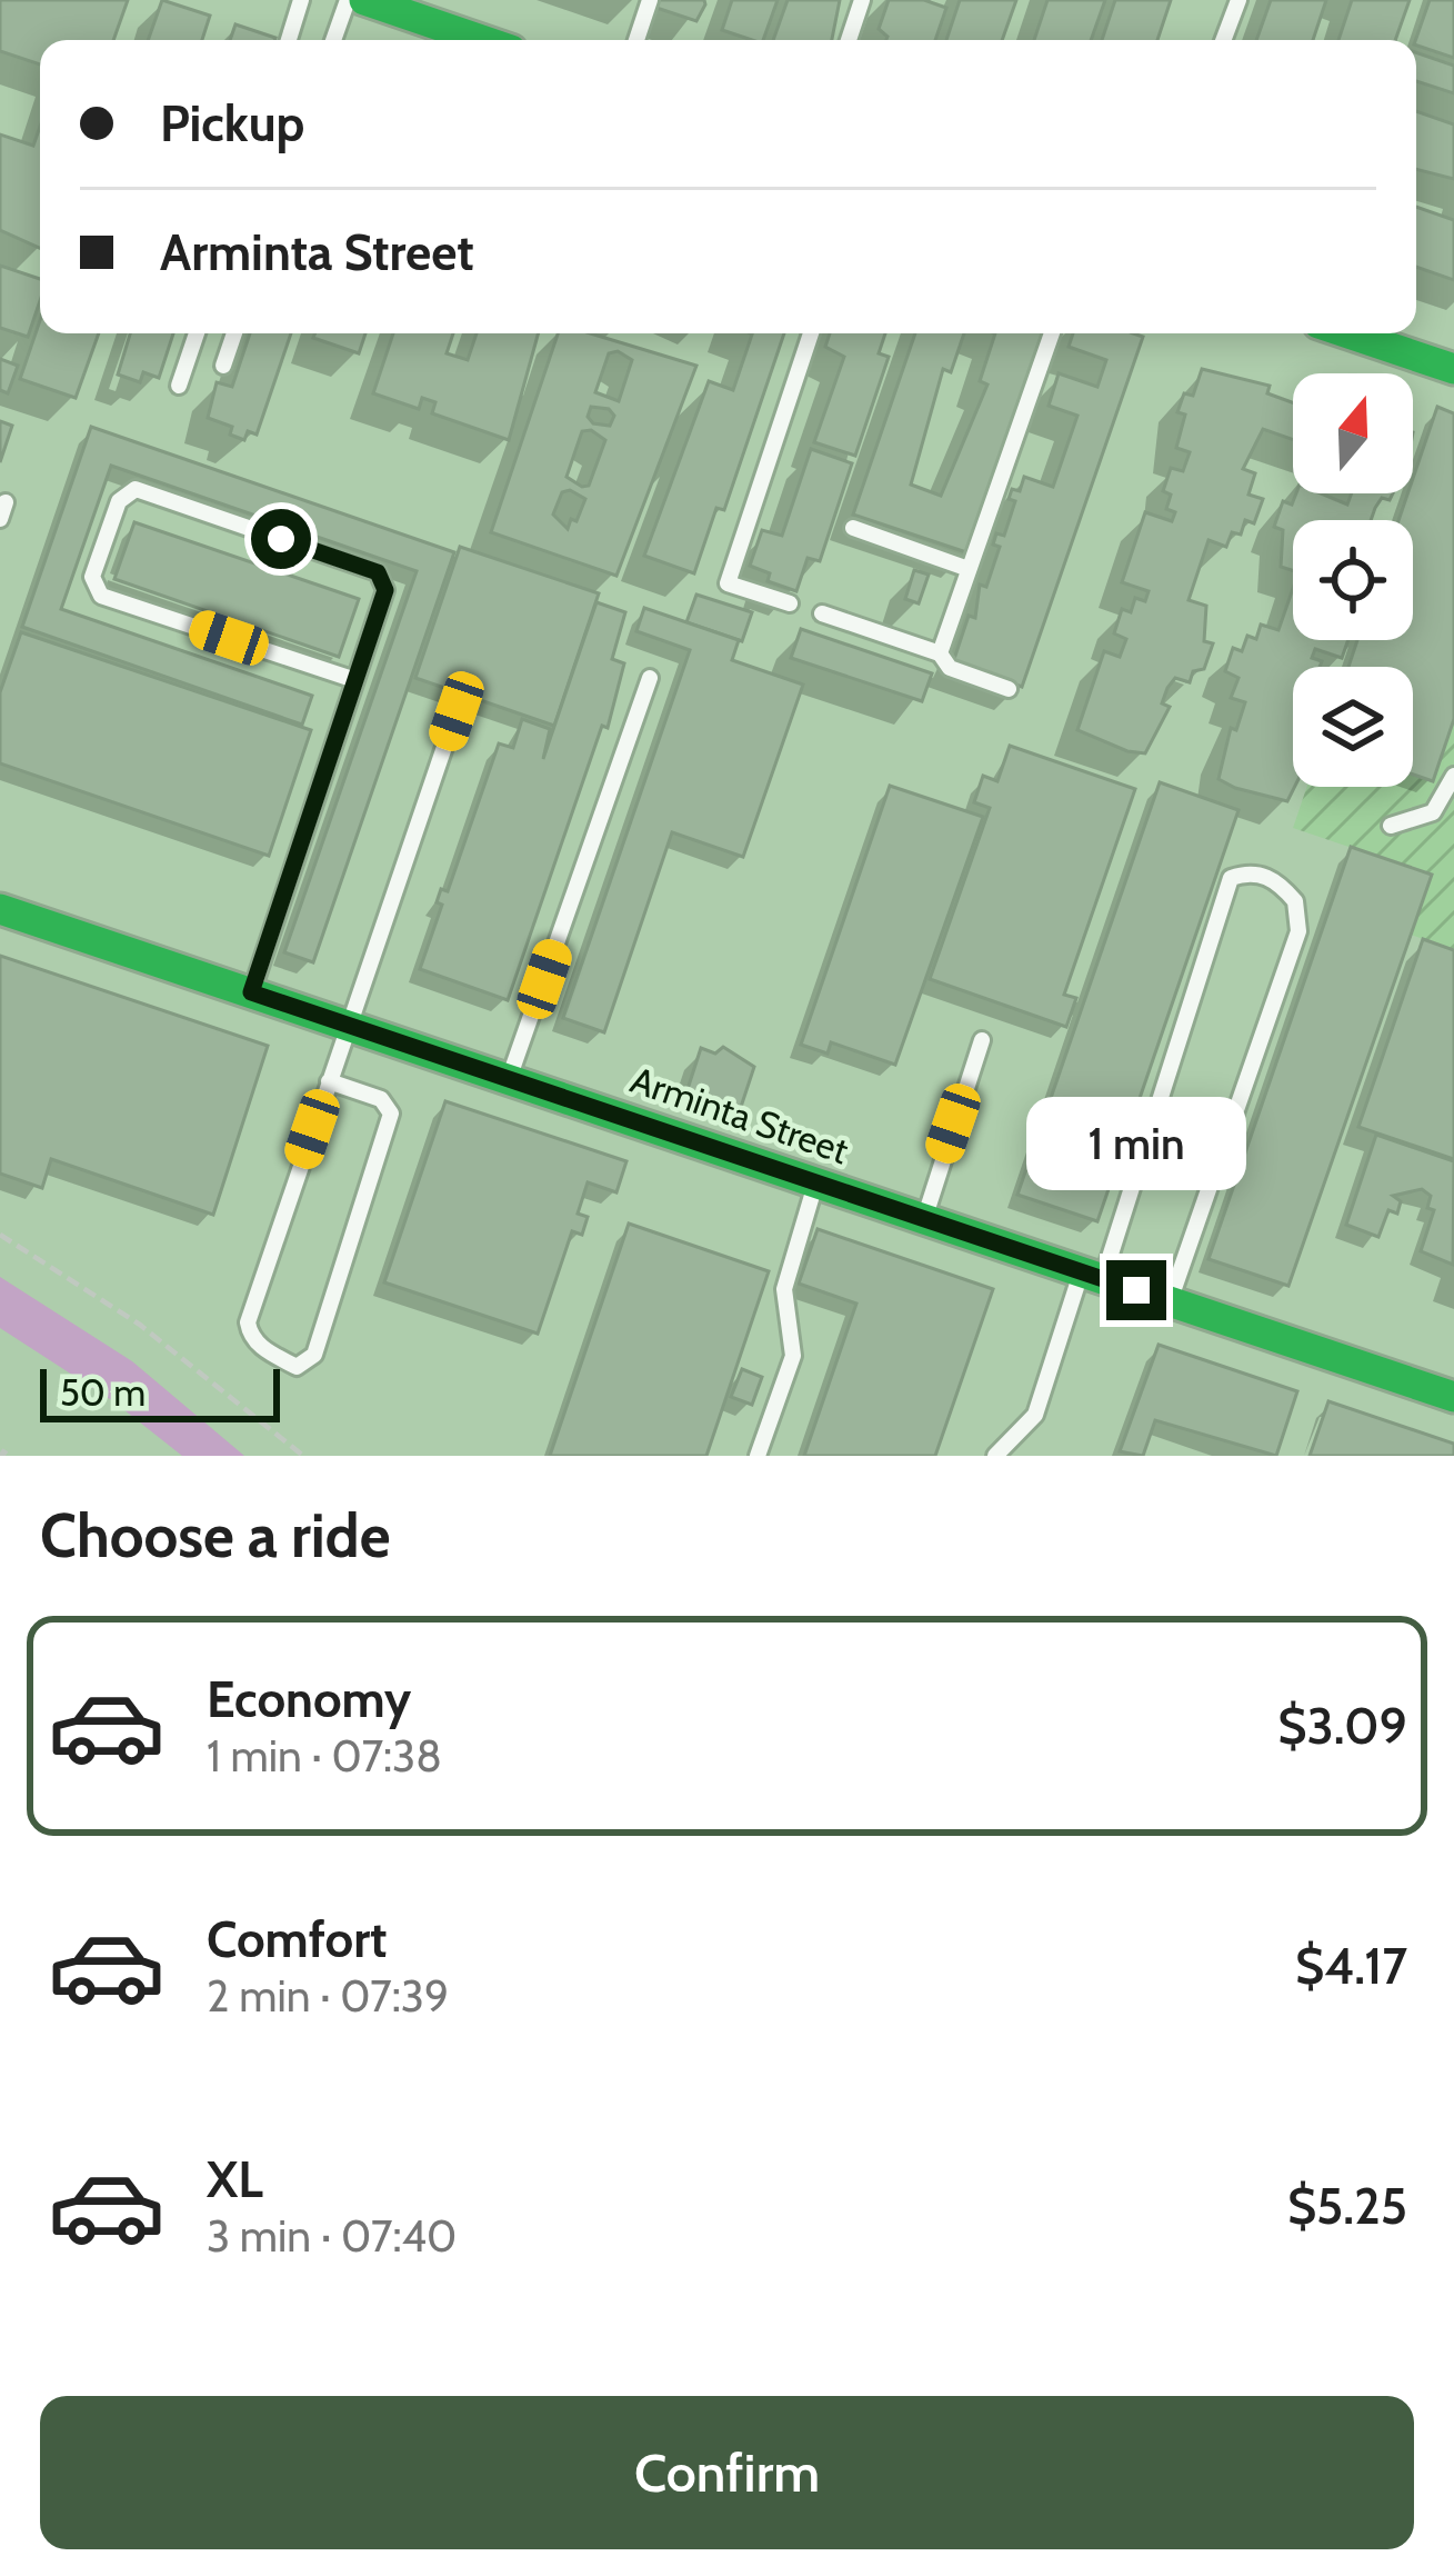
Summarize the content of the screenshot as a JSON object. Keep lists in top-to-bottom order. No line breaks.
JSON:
{"streets":{"street":["Arminta Street"]},"scale_bar":"50 m","north":"top","page":{"banner":["Pickup","Arminta Street"],"bubble":"1 min","scale":"50 m","heading":"Choose a ride","list":[{"name":"Economy","note":"1 min · 07:38","value":"$3.09"},{"name":"Comfort","note":"2 min · 07:39","value":"$4.17"},{"name":"XL","note":"3 min · 07:40","value":"$5.25"}],"buttons":"Confirm"}}
